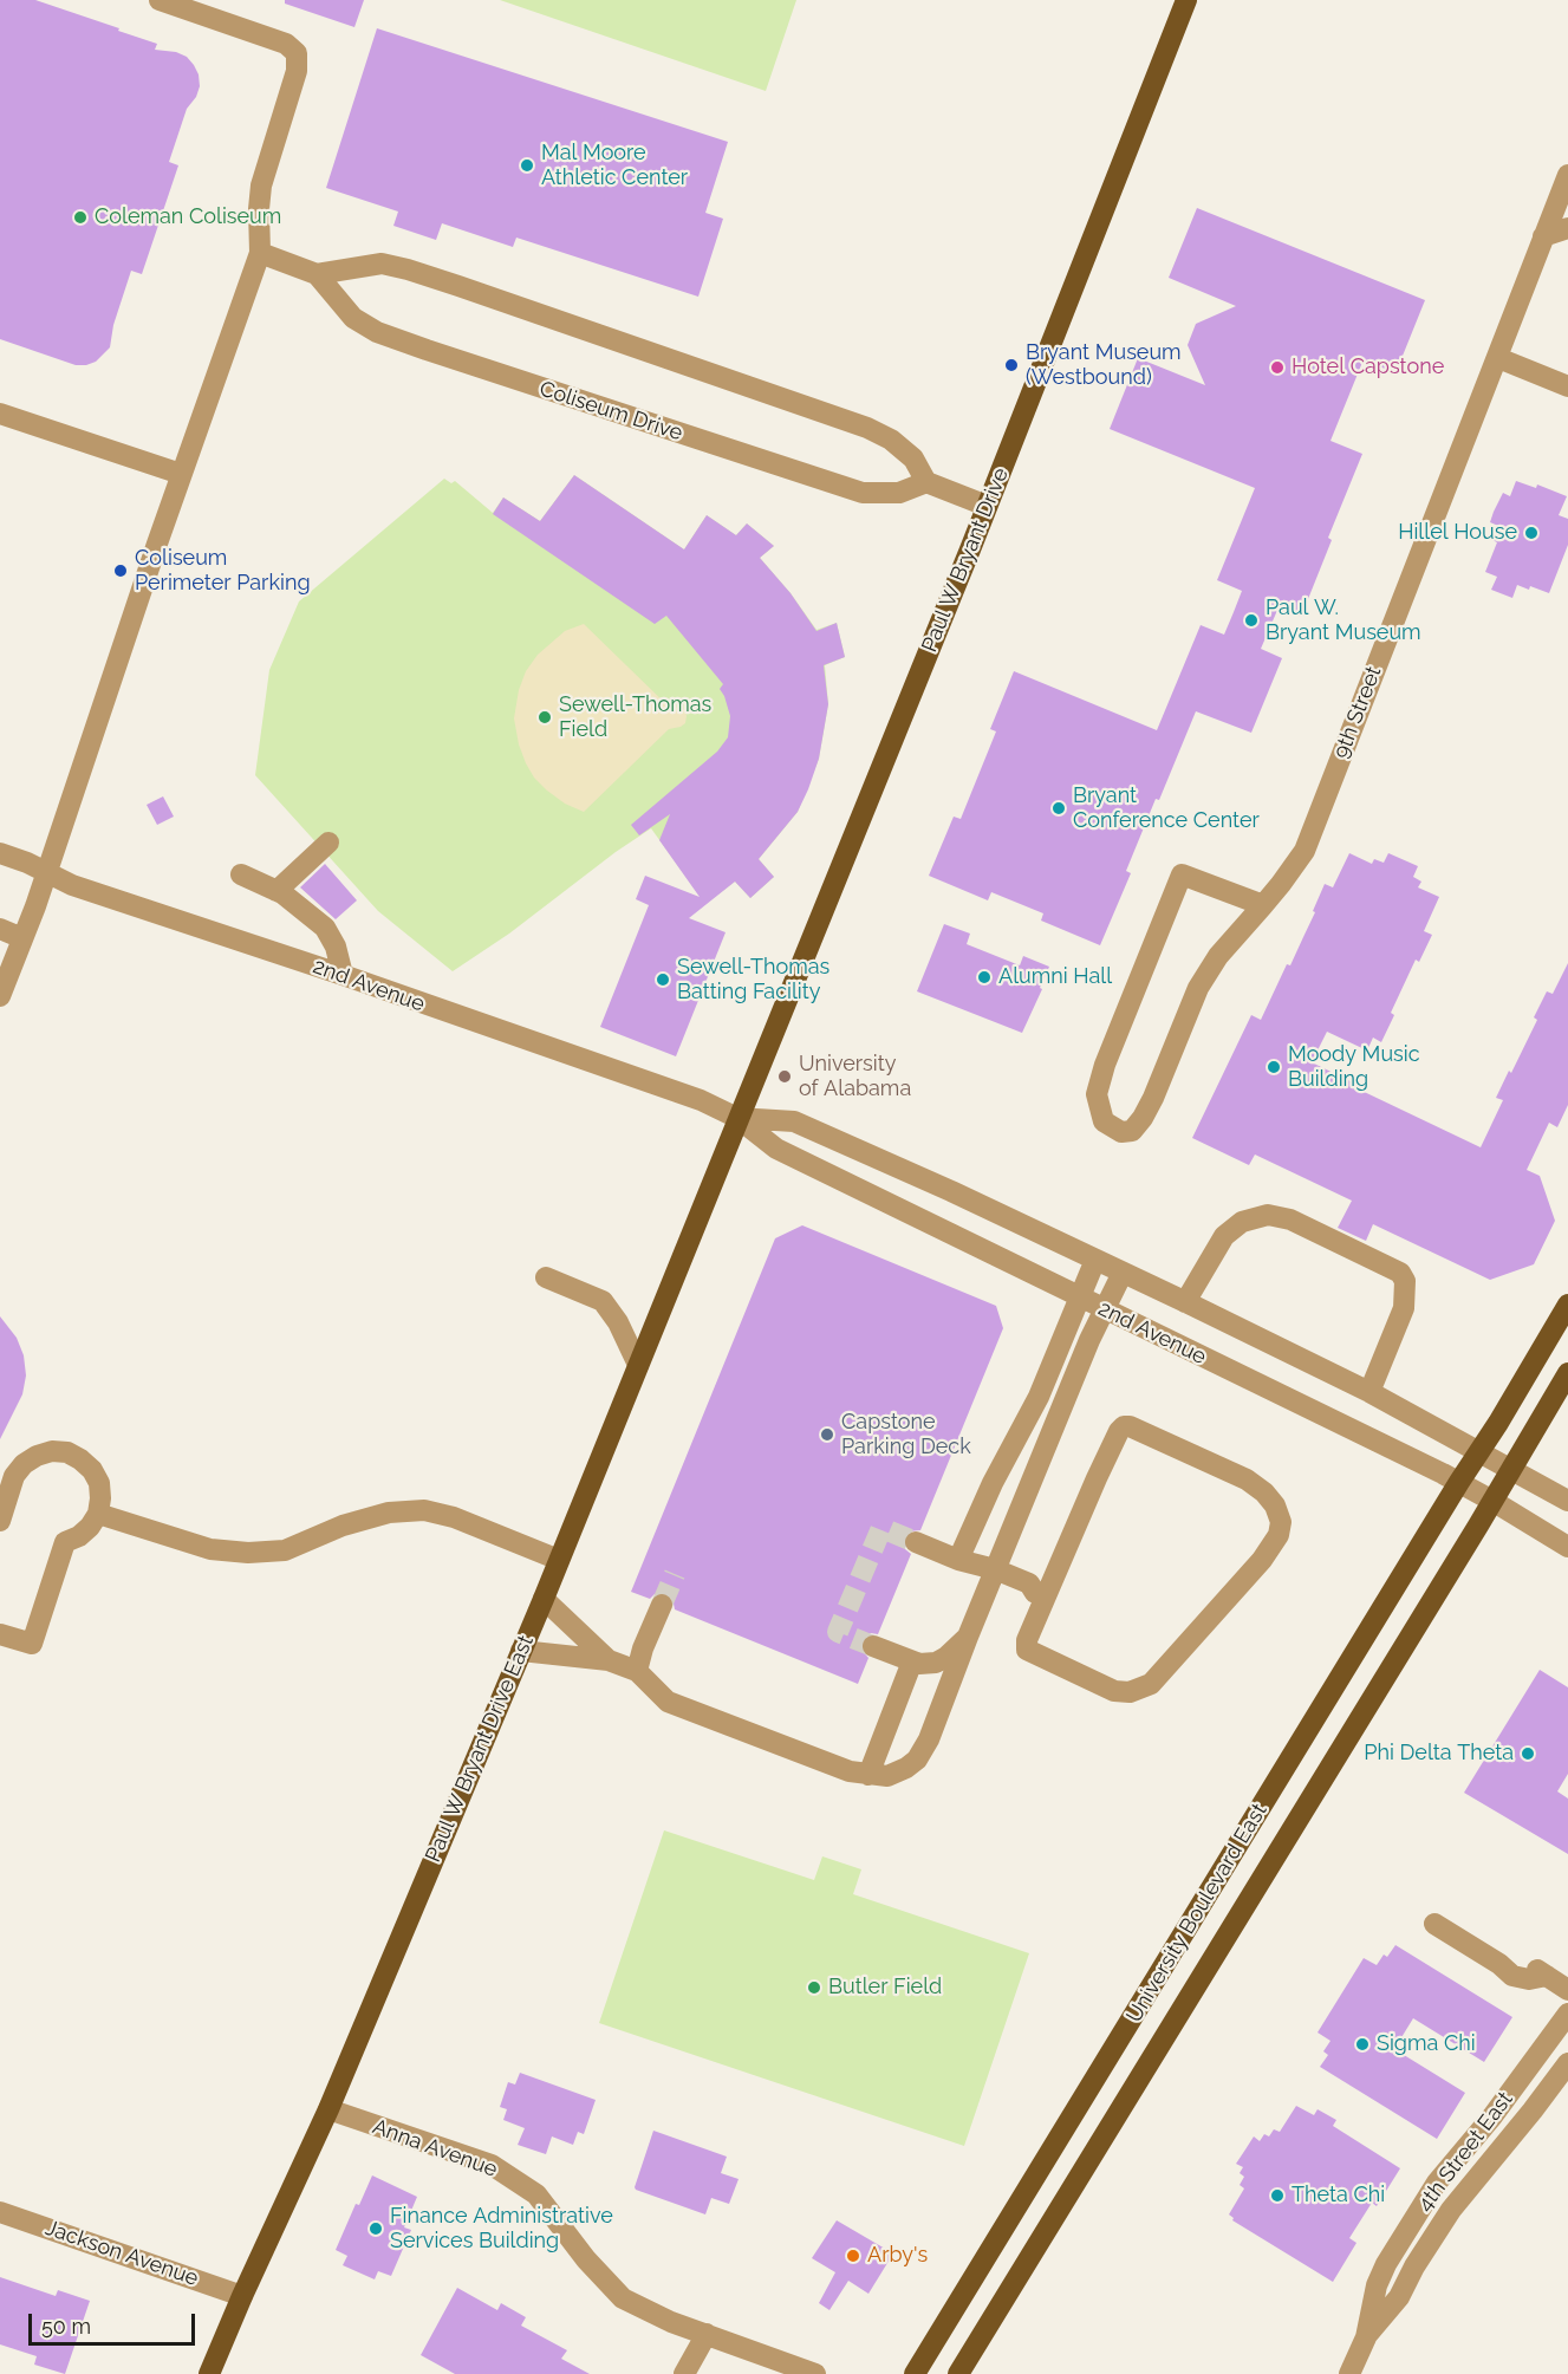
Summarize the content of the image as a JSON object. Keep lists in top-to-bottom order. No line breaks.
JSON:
{"streets":{"main road":["Paul W Bryant Drive","Paul W Bryant Drive East","University Boulevard East"],"street":["Coliseum Drive","9th Street","2nd Avenue","Anna Avenue","4th Street East","Jackson Avenue"]},"crossings":[["Paul W Bryant Drive","2nd Avenue"],["Paul W Bryant Drive","Paul W Bryant Drive East"],["2nd Avenue","Paul W Bryant Drive East"],["2nd Avenue","University Boulevard East"],["Paul W Bryant Drive East","Anna Avenue"],["Paul W Bryant Drive East","Jackson Avenue"]],"places":["Mal Moore Athletic Center","Coleman Coliseum","Bryant Museum (Westbound)","Hotel Capstone","Hillel House","Coliseum Perimeter Parking","Paul W. Bryant Museum","Sewell-Thomas Field","Bryant Conference Center","Alumni Hall","Sewell-Thomas Batting Facility","Moody Music Building","University of Alabama","Capstone Parking Deck","Phi Delta Theta","Butler Field","Sigma Chi","Theta Chi","Finance Administrative Services Building","Arby's"],"scale_bar":"50 m"}
